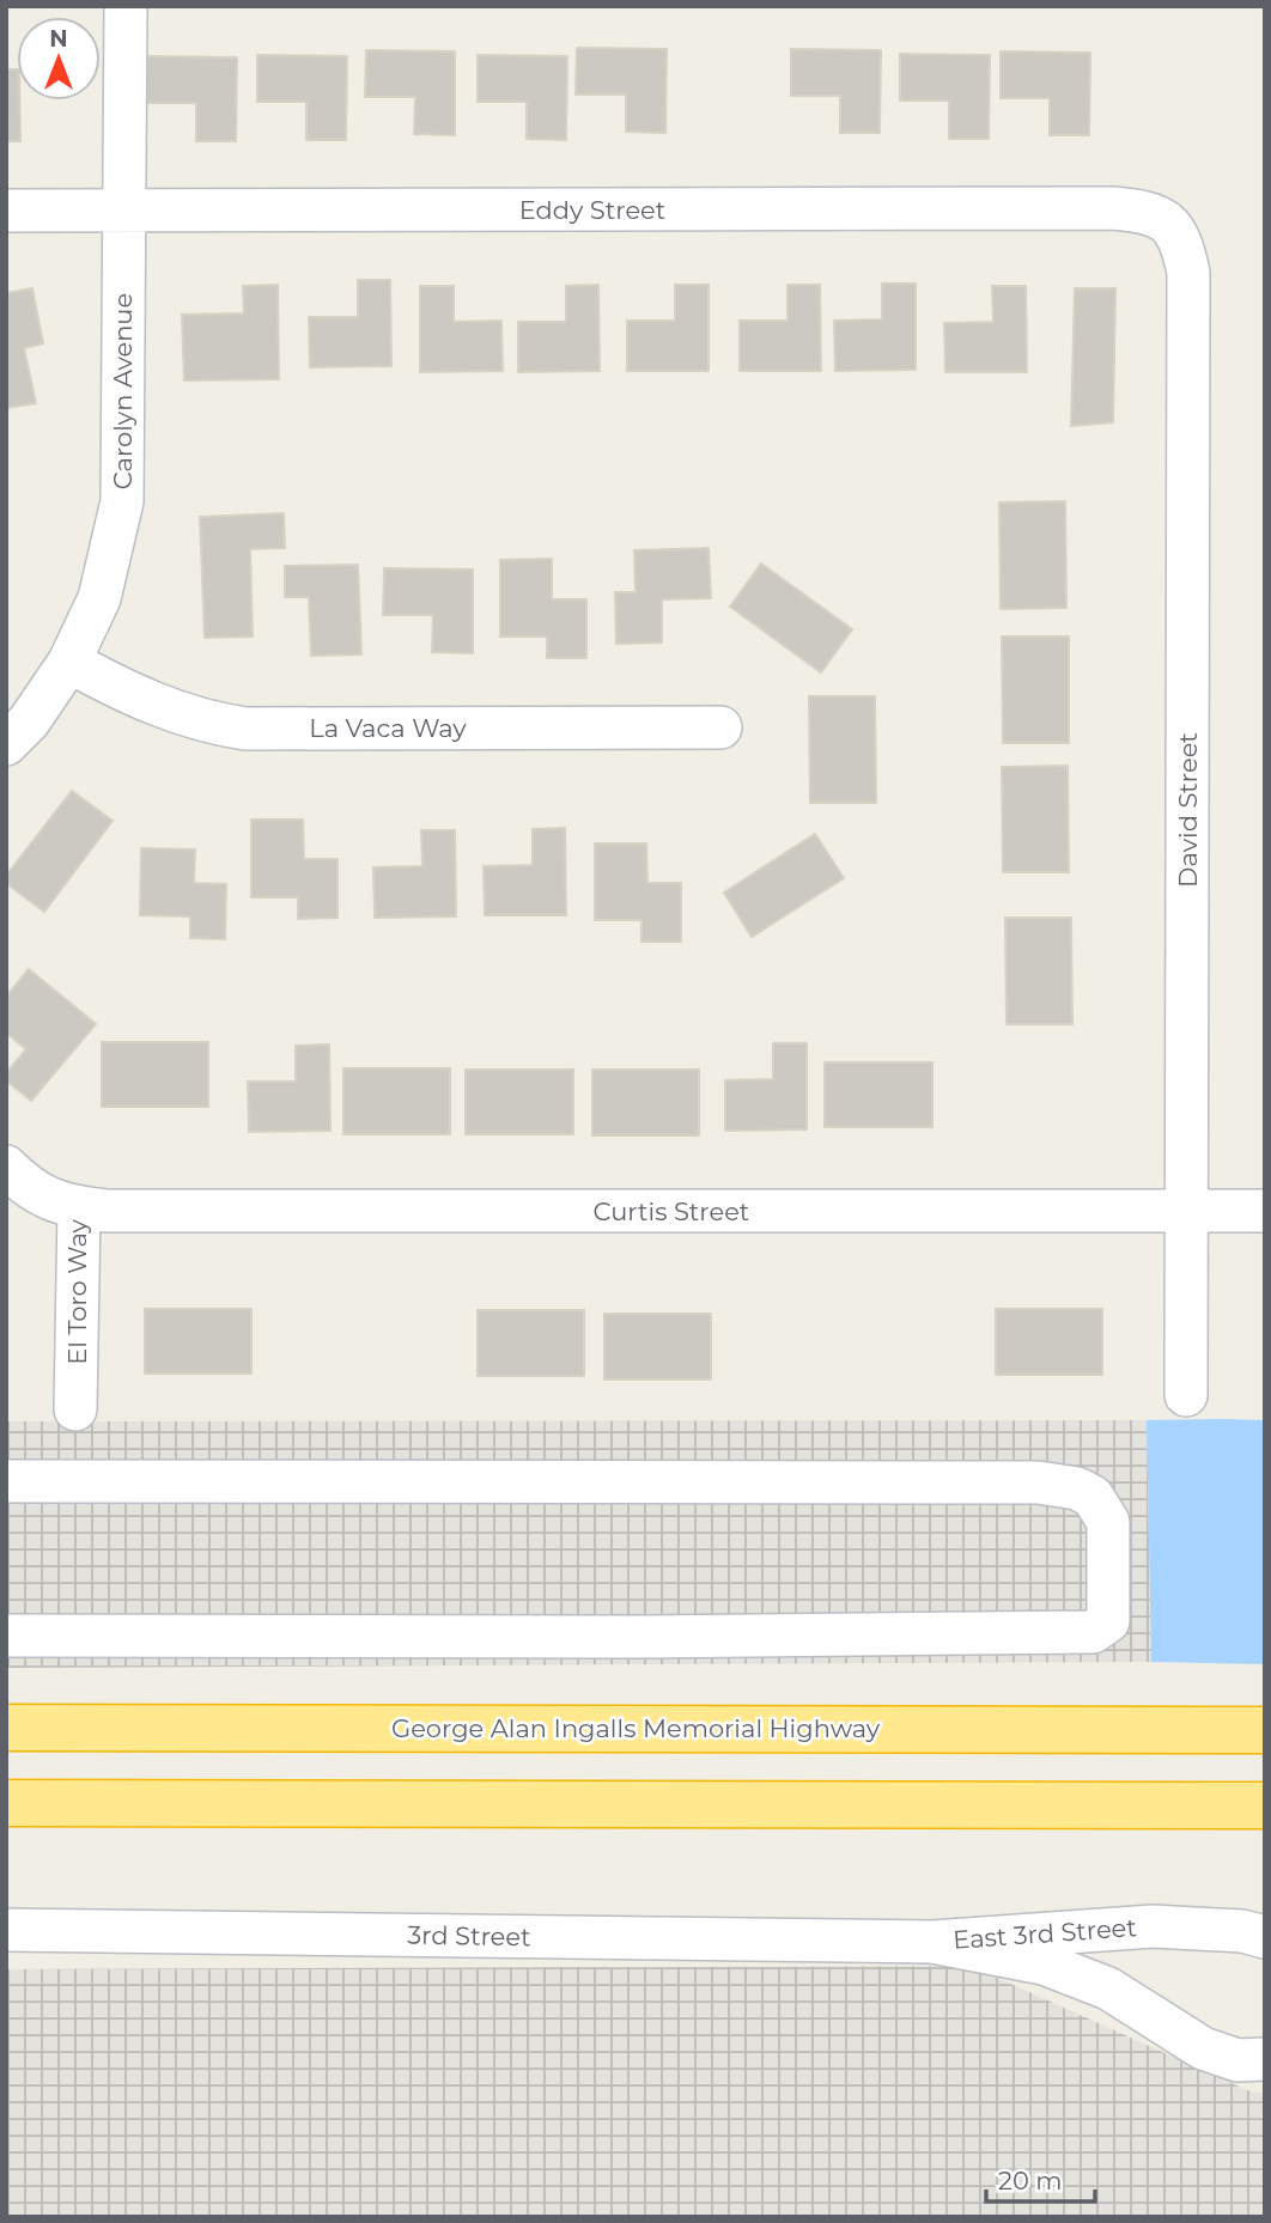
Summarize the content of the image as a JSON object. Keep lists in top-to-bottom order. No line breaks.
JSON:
{"streets":{"highway":["George Alan Ingalls Memorial Highway"],"street":["Eddy Street","Carolyn Avenue","La Vaca Way","David Street","Curtis Street","El Toro Way","East 3rd Street","3rd Street"]},"crossings":[["Eddy Street","Carolyn Avenue"],["Eddy Street","David Street"],["Carolyn Avenue","La Vaca Way"],["David Street","Curtis Street"],["Curtis Street","El Toro Way"],["East 3rd Street","3rd Street"]],"scale_bar":"20 m","north":"top"}
